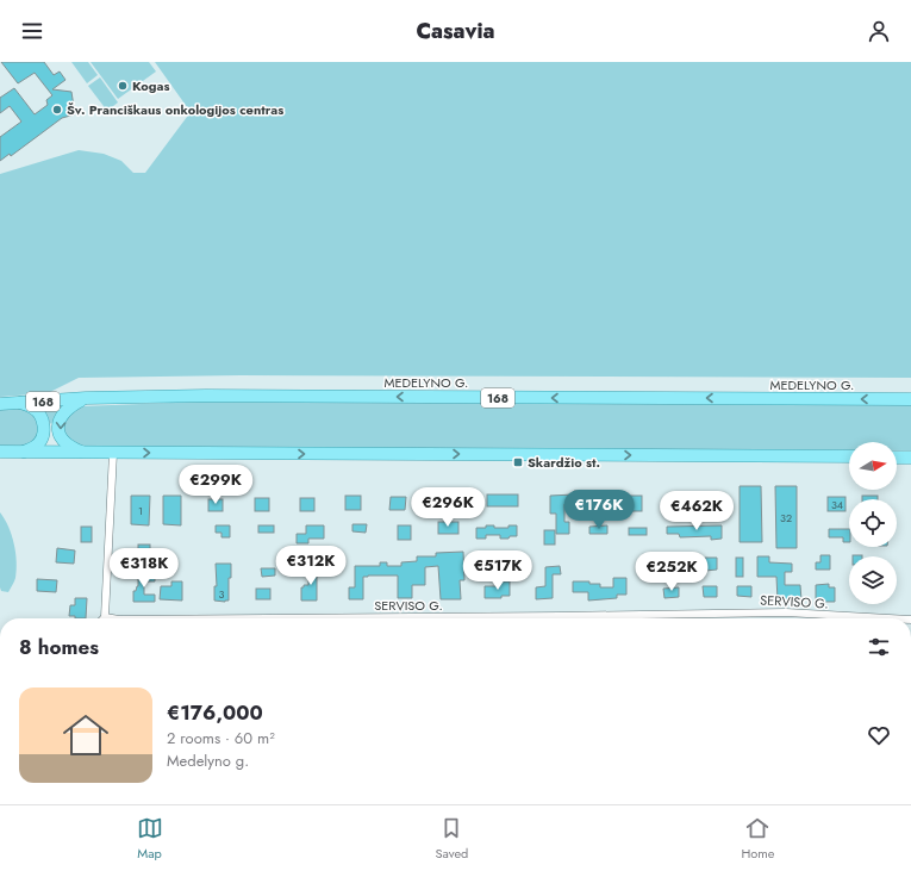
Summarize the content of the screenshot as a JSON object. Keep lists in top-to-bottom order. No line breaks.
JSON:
{"streets":{"main road":["MEDELYNO G.","168"],"street":["SERVISO G."]},"crossings":[["MEDELYNO G.","168"]],"places":{"other":["Kogas","Šv. Pranciškaus onkologijos centras"],"transit":["Skardžio st."]},"house_numbers":["34","1","32","3"],"north":"right","page":{"header":"Casavia","price":["€299K","€296K","€176K","€462K","€312K","€318K","€517K","€252K"],"heading":"8 homes","list":[{"name":"€176,000","note":"2 rooms · 60 m² · Medelyno g."}],"tabs":["Map","Saved","Home"]}}
